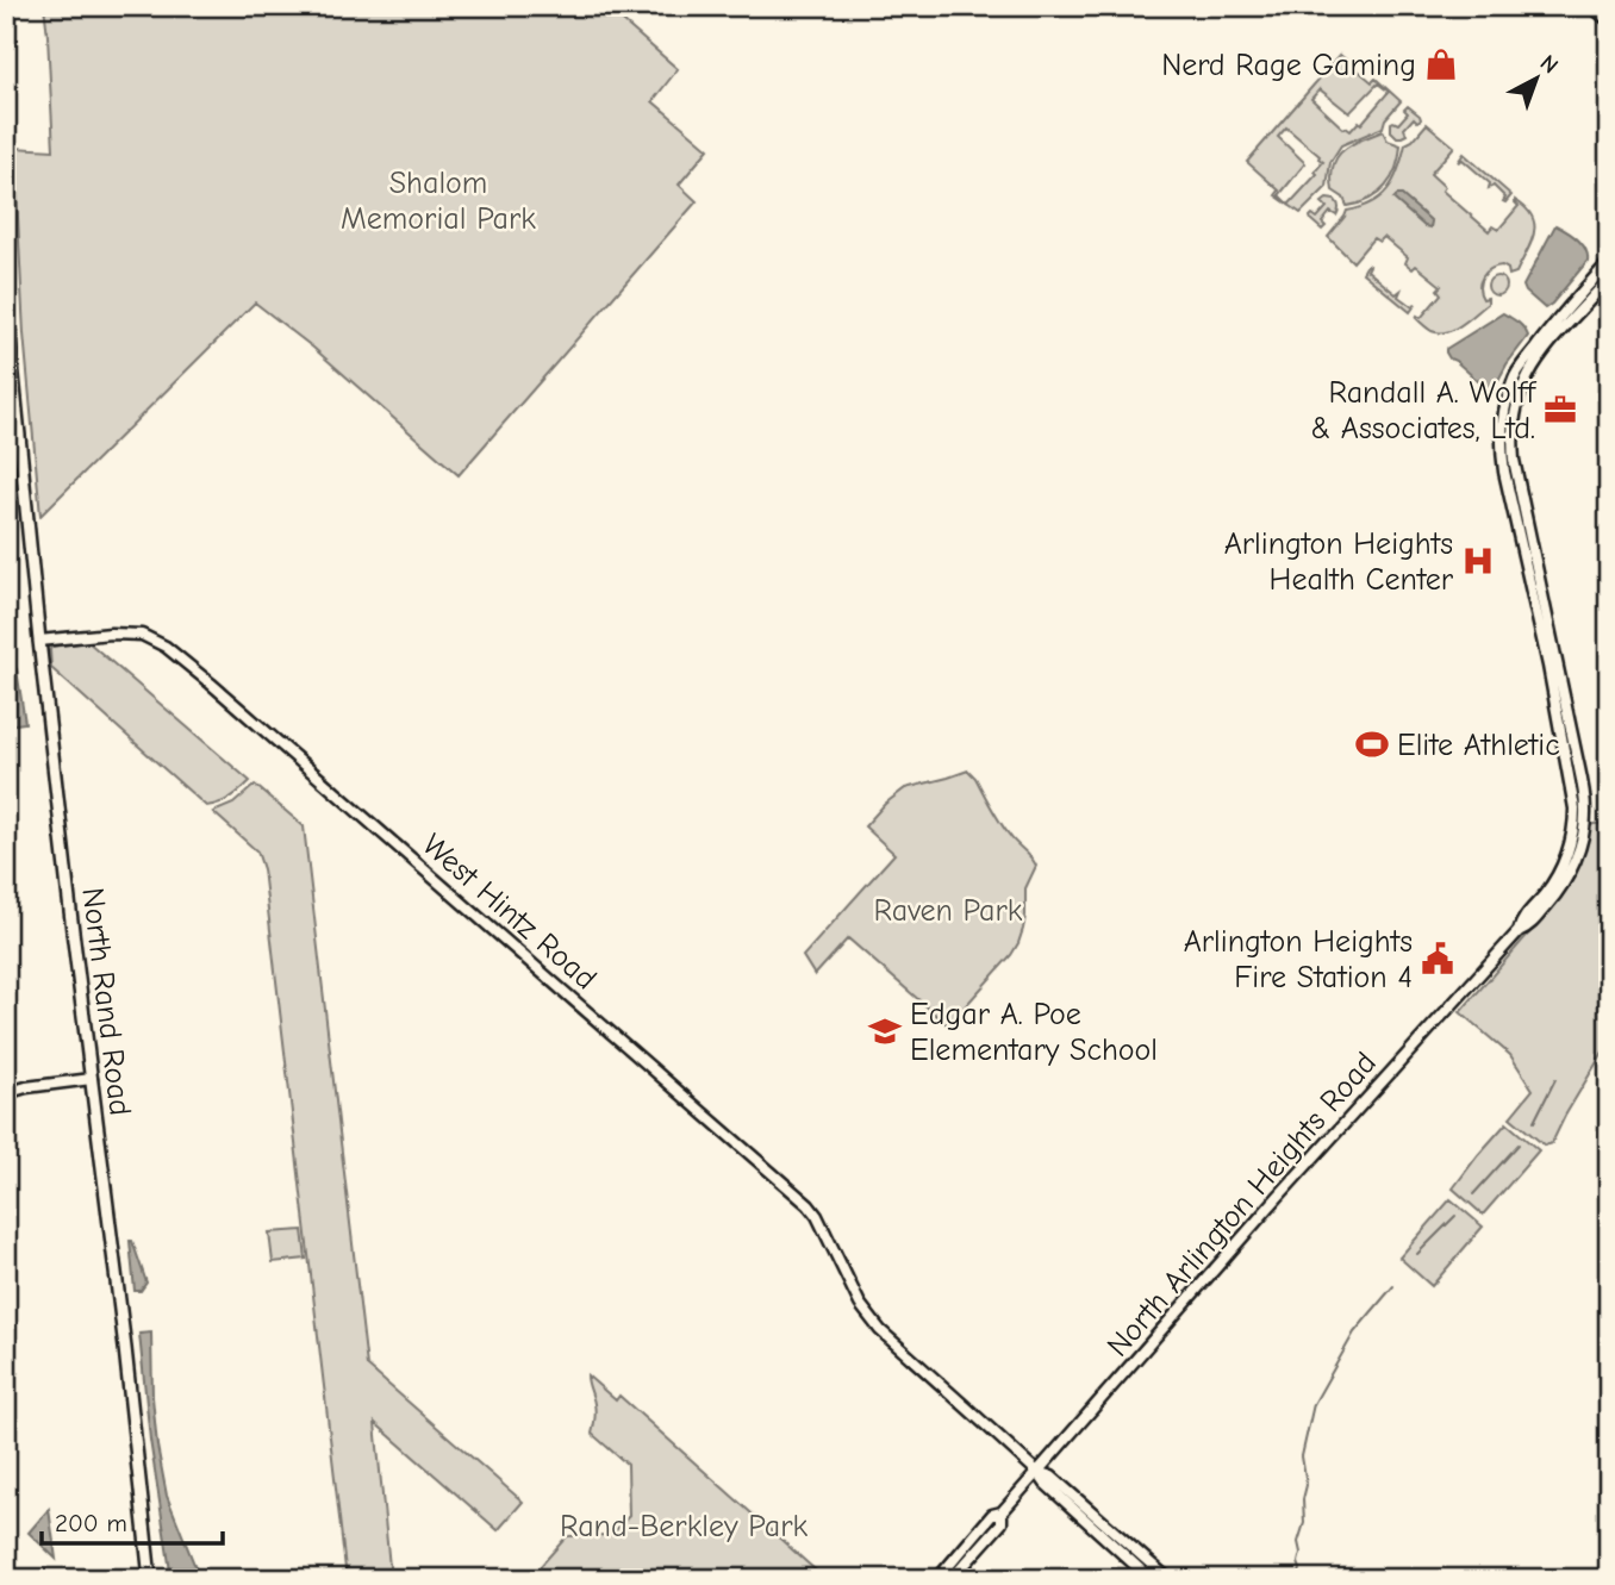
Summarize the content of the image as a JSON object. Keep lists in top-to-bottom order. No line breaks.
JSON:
{"streets":{"main road":["West Hintz Road","North Rand Road","North Arlington Heights Road"]},"crossings":[["West Hintz Road","North Rand Road"],["West Hintz Road","North Arlington Heights Road"]],"parks":["Shalom Memorial Park","Raven Park","Rand-Berkley Park"],"places":{"shop":["Nerd Rage Gaming"],"office":["Randall A. Wolff & Associates, Ltd."],"hospital":["Arlington Heights Health Center"],"sports":["Elite Athletic"],"public building":["Arlington Heights Fire Station 4"],"school or university":["Edgar A. Poe Elementary School"]},"scale_bar":"200 m","north":"top right"}
